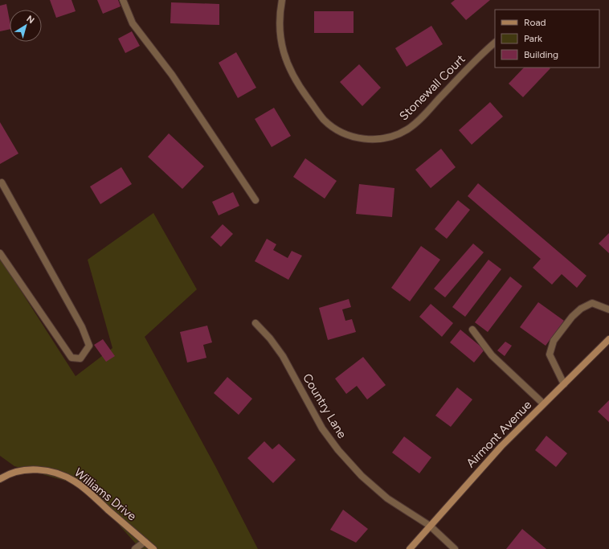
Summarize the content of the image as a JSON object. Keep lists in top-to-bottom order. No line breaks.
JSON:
{"streets":{"street":["Stonewall Court","Country Lane","Airmont Avenue","Williams Drive"]},"crossings":[["Country Lane","Airmont Avenue"]],"legend":["Road","Park","Building"],"north":"top right"}
